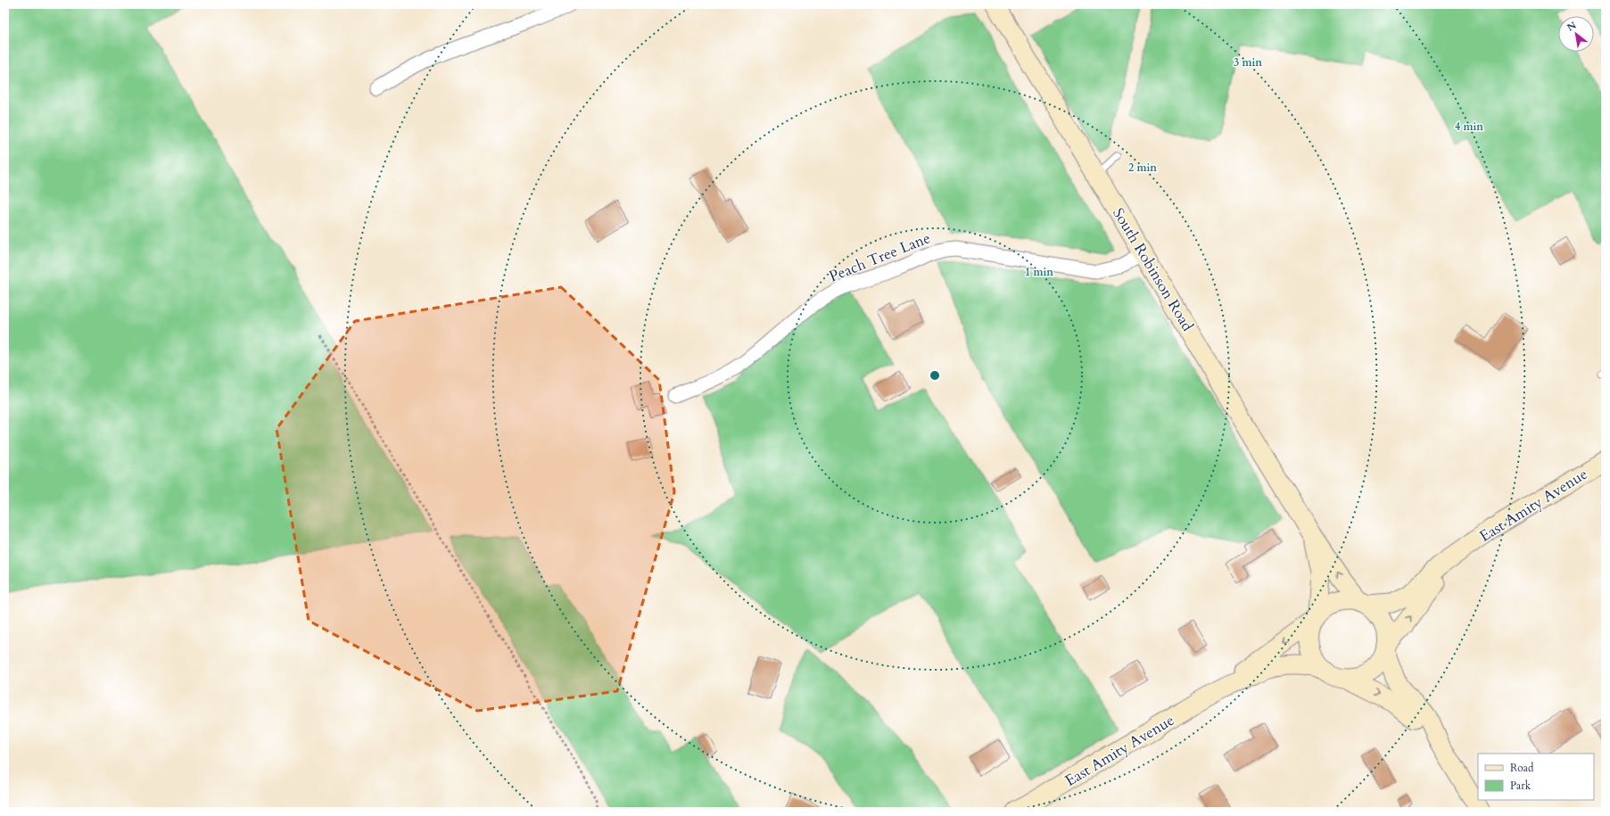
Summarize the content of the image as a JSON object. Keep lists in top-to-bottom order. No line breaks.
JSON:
{"streets":{"street":["Peach Tree Lane","South Robinson Road","East Amity Avenue"]},"crossings":[["Peach Tree Lane","South Robinson Road"],["South Robinson Road","East Amity Avenue"]],"legend":["Road","Park"],"north":"top left","rings":["3 min","4 min","2 min","1 min"]}
